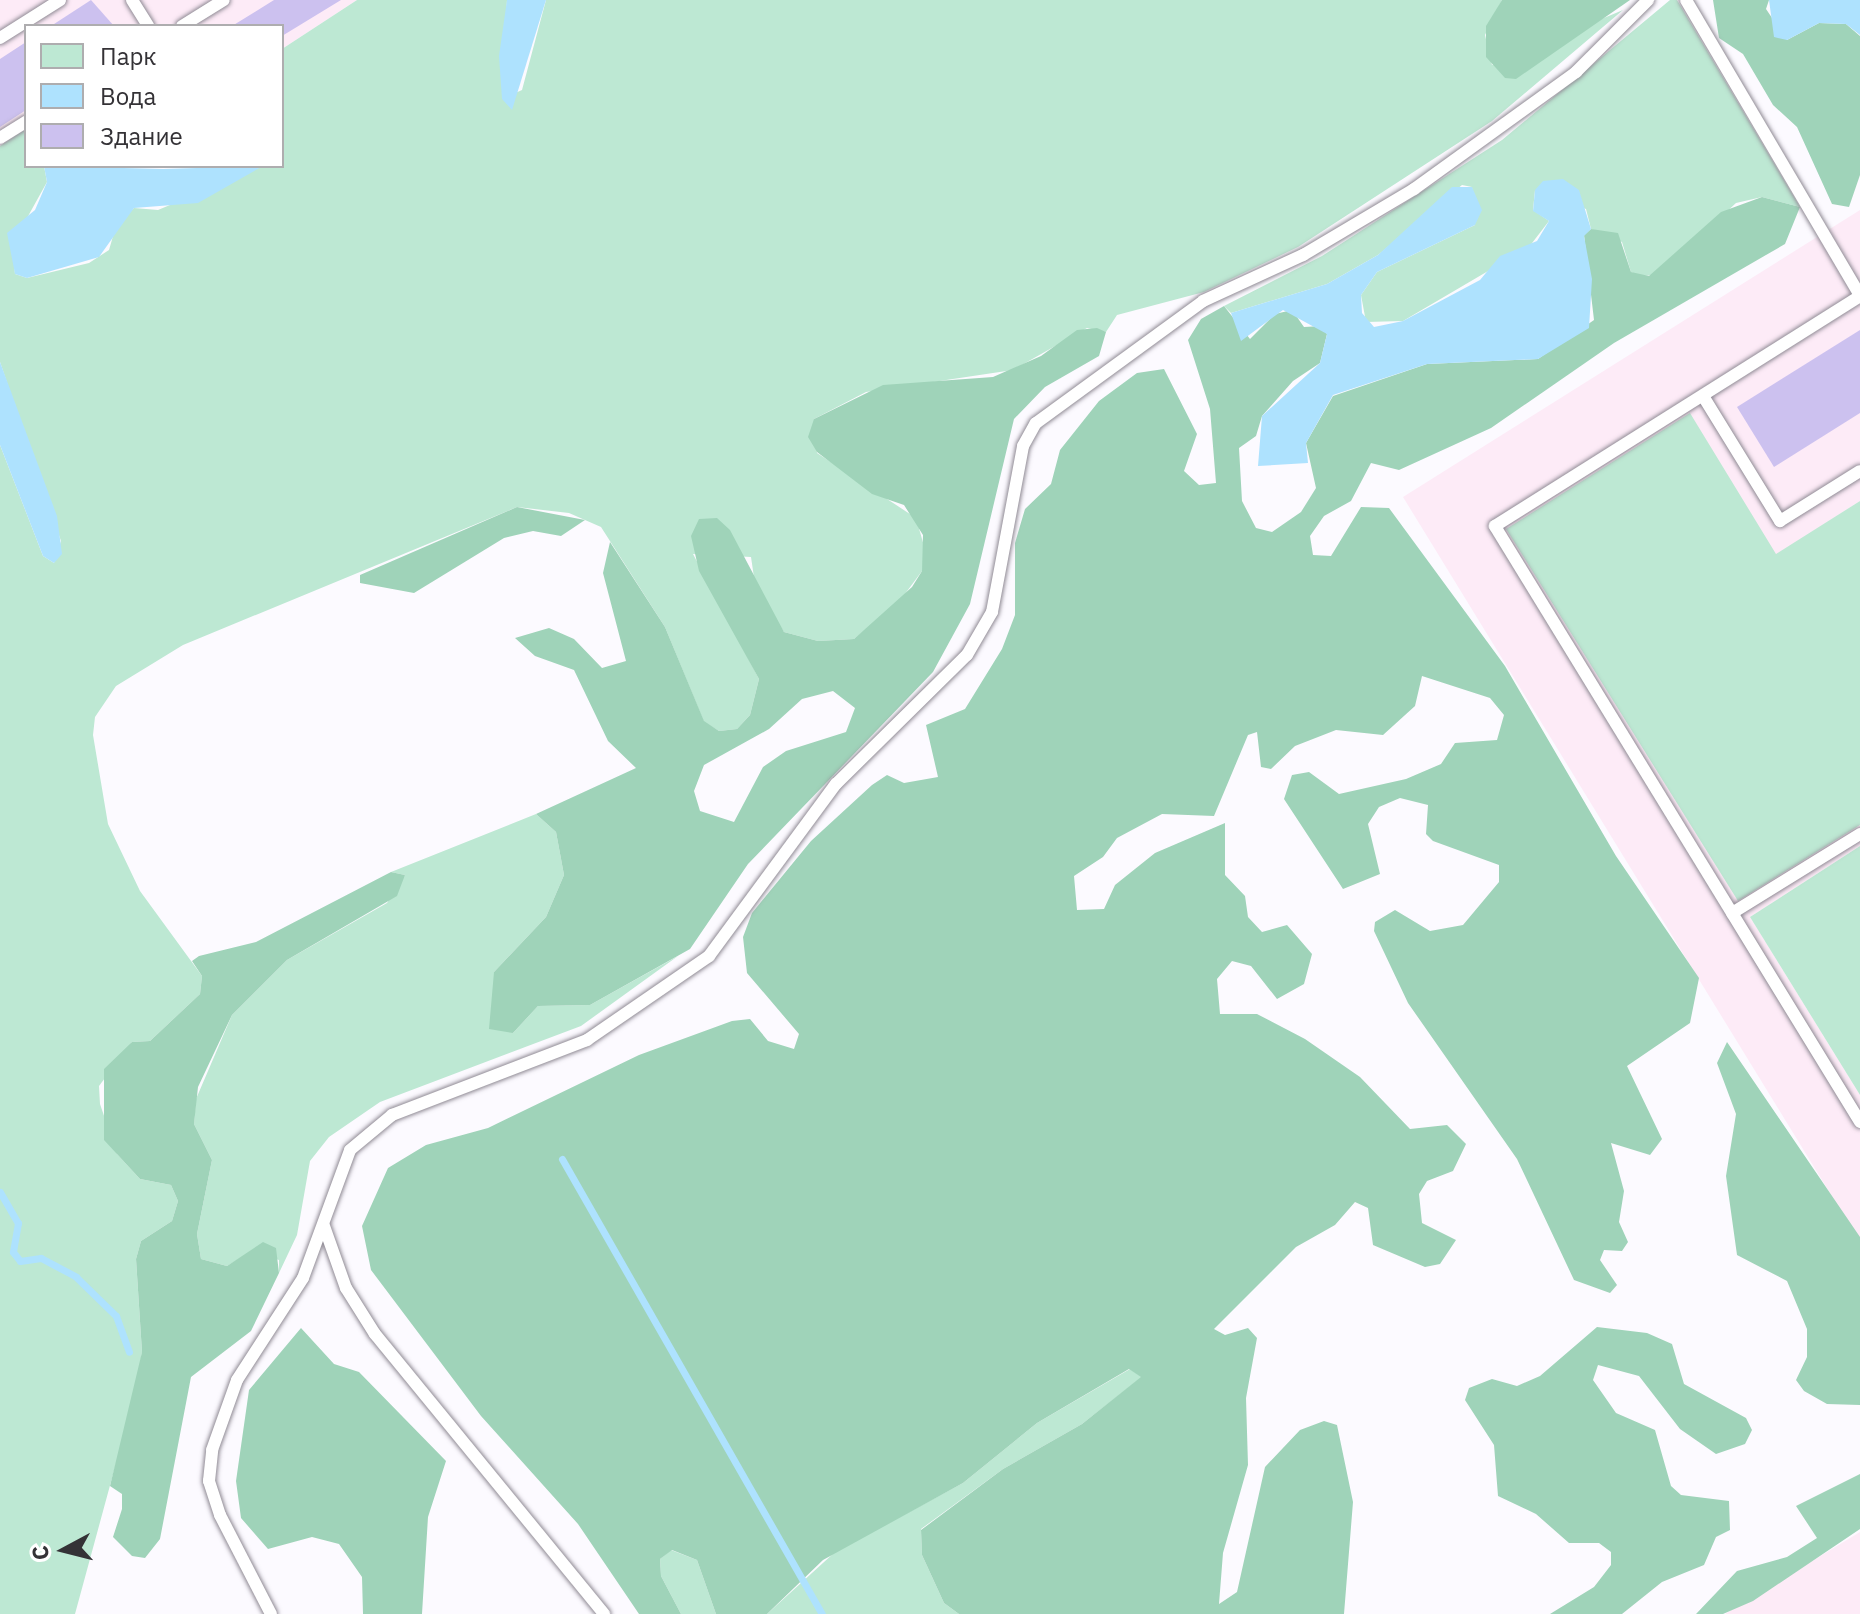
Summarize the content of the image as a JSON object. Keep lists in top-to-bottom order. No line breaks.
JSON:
{"legend":["Парк","Вода","Здание"],"north":"left"}
